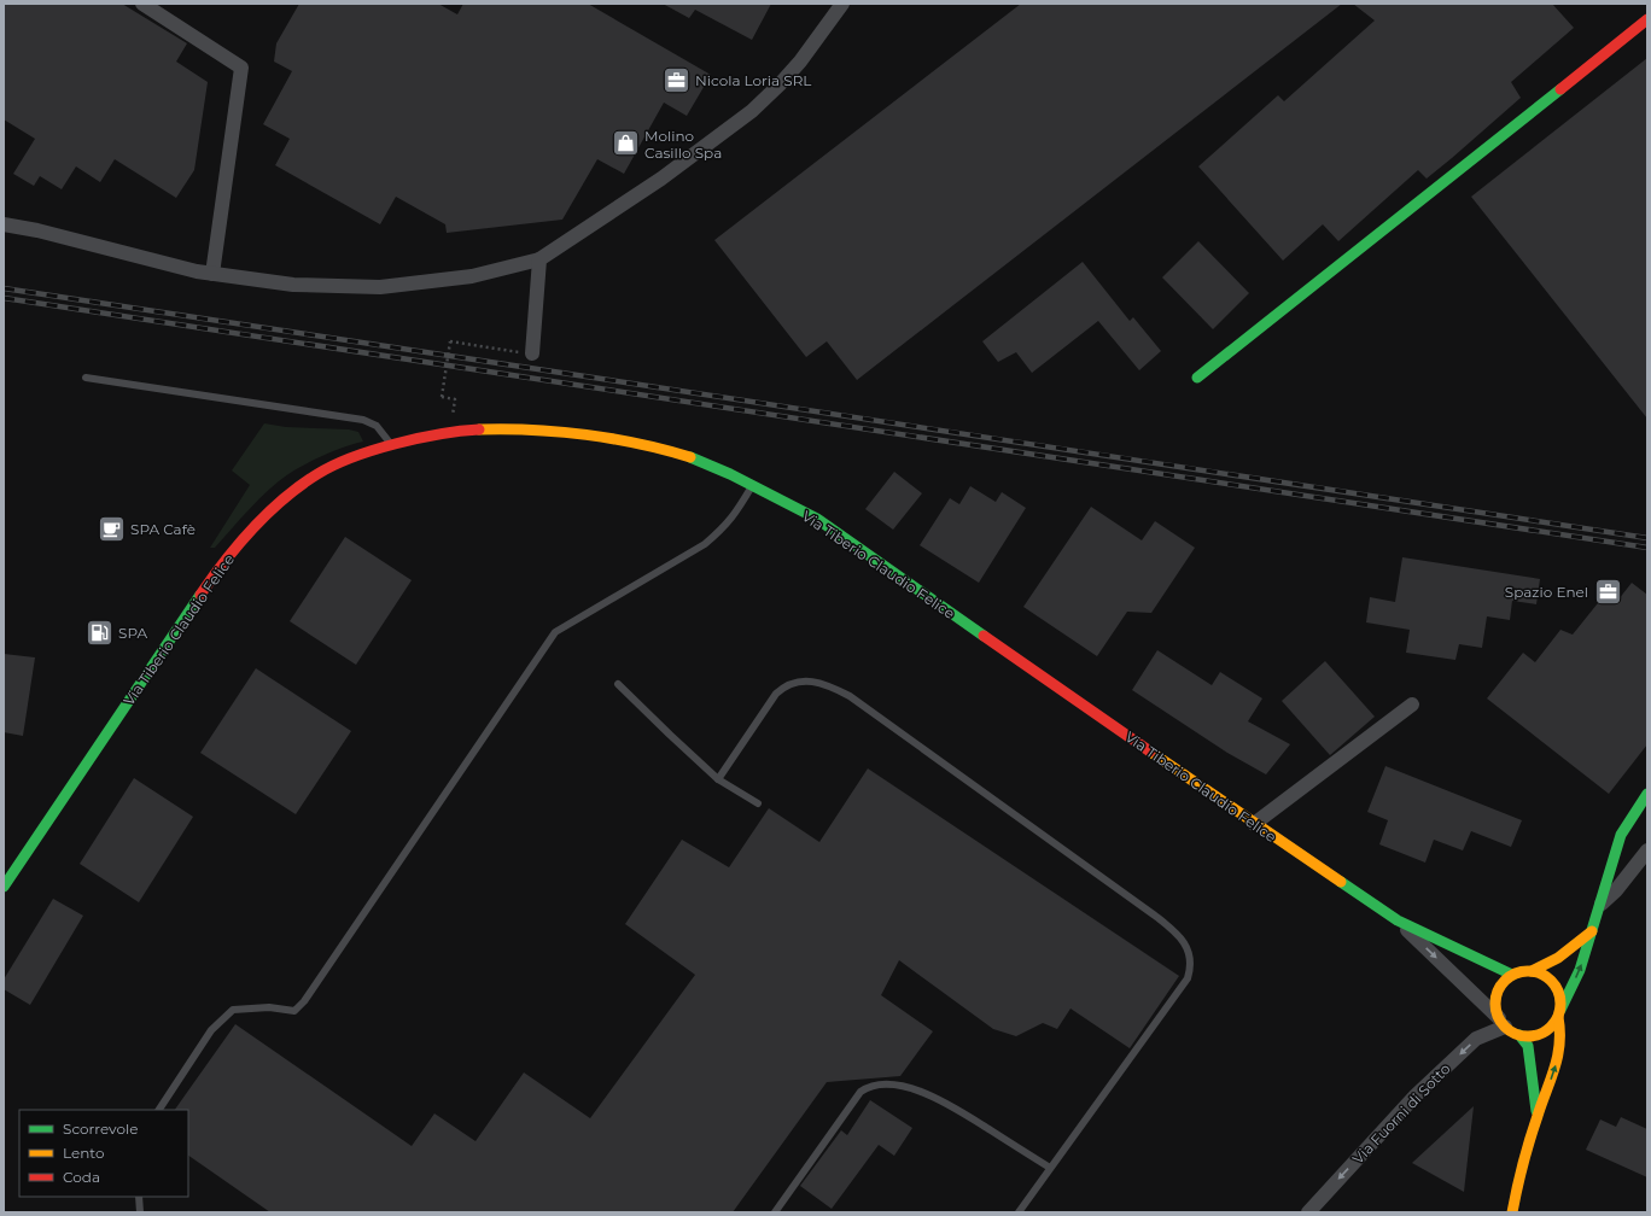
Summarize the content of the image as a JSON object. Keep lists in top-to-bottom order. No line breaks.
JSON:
{"streets":{"street":["Via Tiberio Claudio Felice","Via Fuorni di Sotto"]},"crossings":[["Via Tiberio Claudio Felice","Via Fuorni di Sotto"]],"one_way":["Via Fuorni di Sotto"],"places":{"office":["Nicola Loria SRL","Spazio Enel"],"shop":["Molino Casillo Spa"],"cafe":["SPA Cafè"],"fuel station":["SPA"]},"legend":["Scorrevole","Lento","Coda"]}
